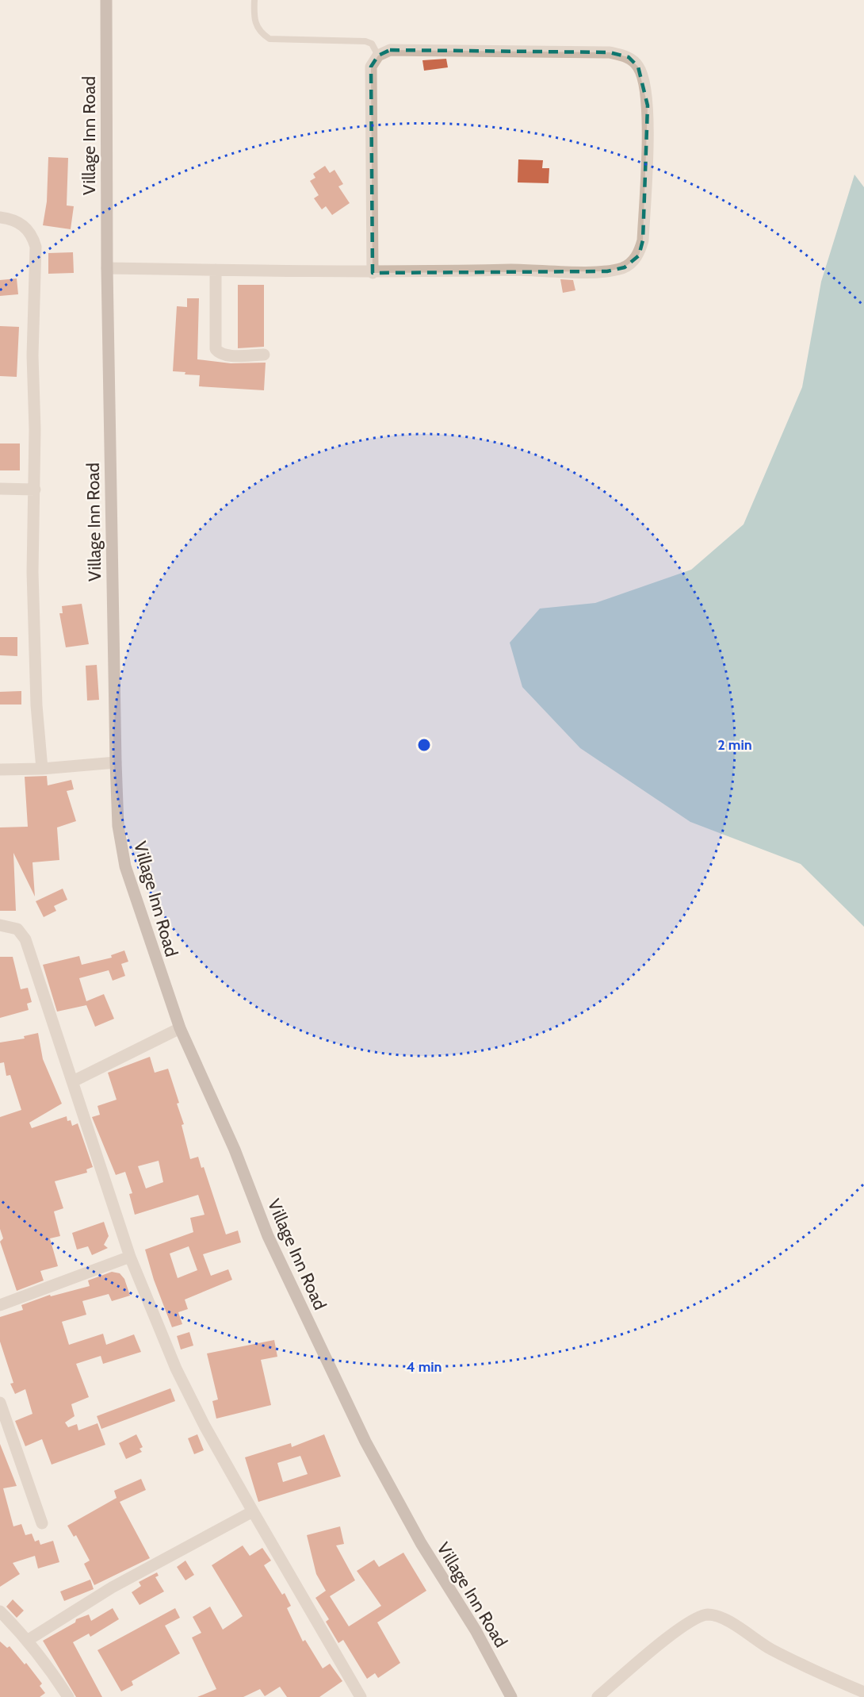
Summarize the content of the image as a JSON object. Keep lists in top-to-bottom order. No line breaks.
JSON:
{"streets":{"street":["Village Inn Road"]},"rings":["2 min","4 min"]}
